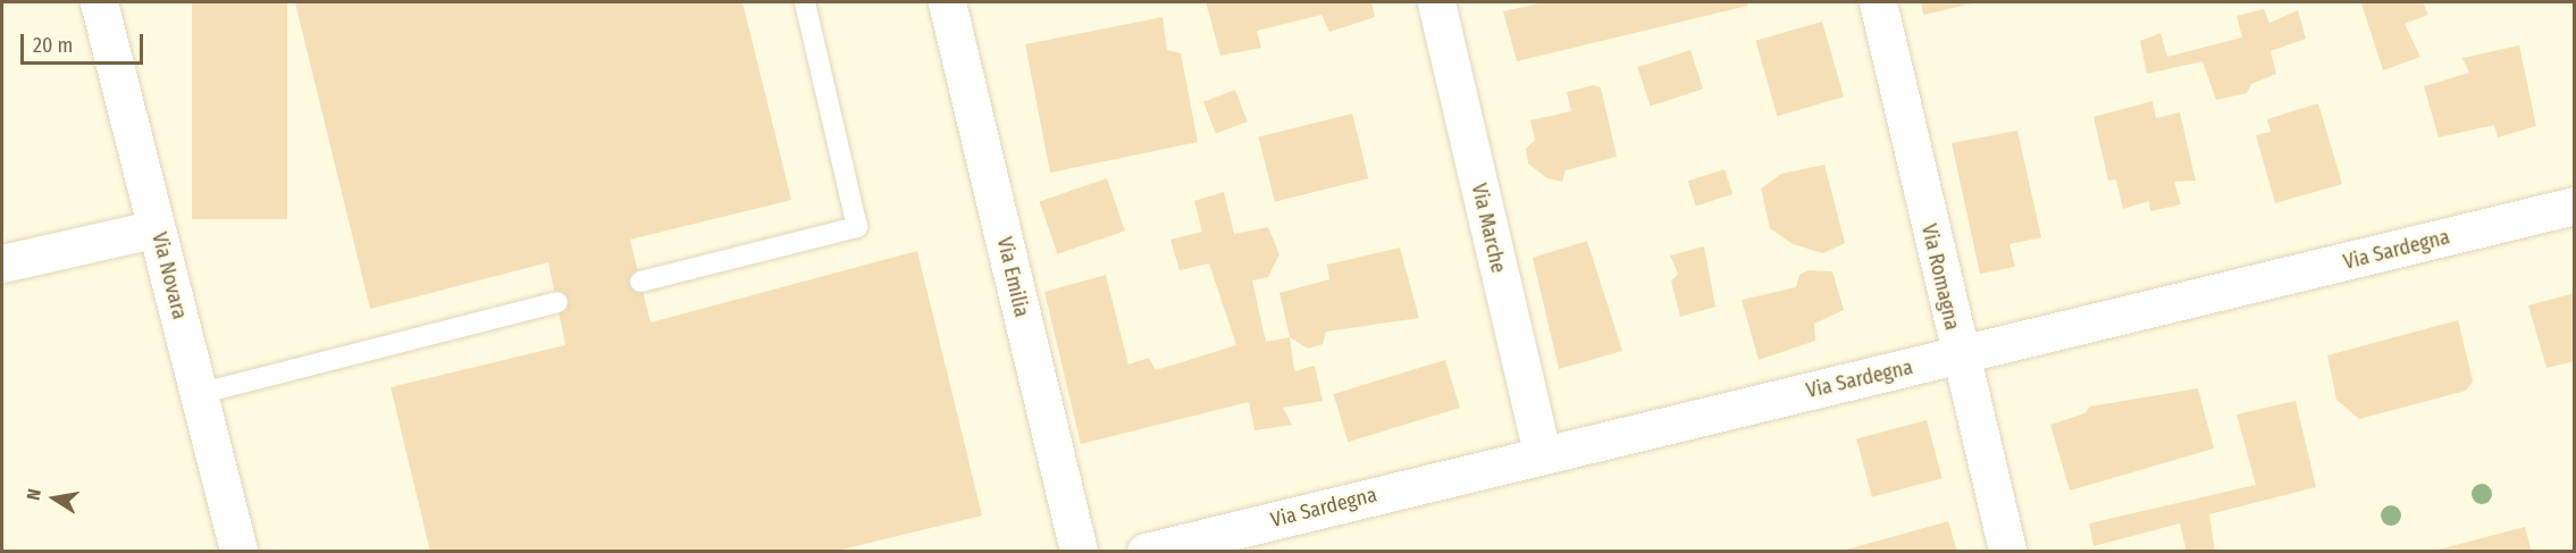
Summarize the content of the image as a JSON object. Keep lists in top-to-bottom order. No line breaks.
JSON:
{"streets":{"street":["Via Marche","Via Sardegna","Via Novara","Via Emilia","Via Romagna"]},"crossings":[["Via Marche","Via Sardegna"],["Via Sardegna","Via Romagna"]],"scale_bar":"20 m","north":"left"}
